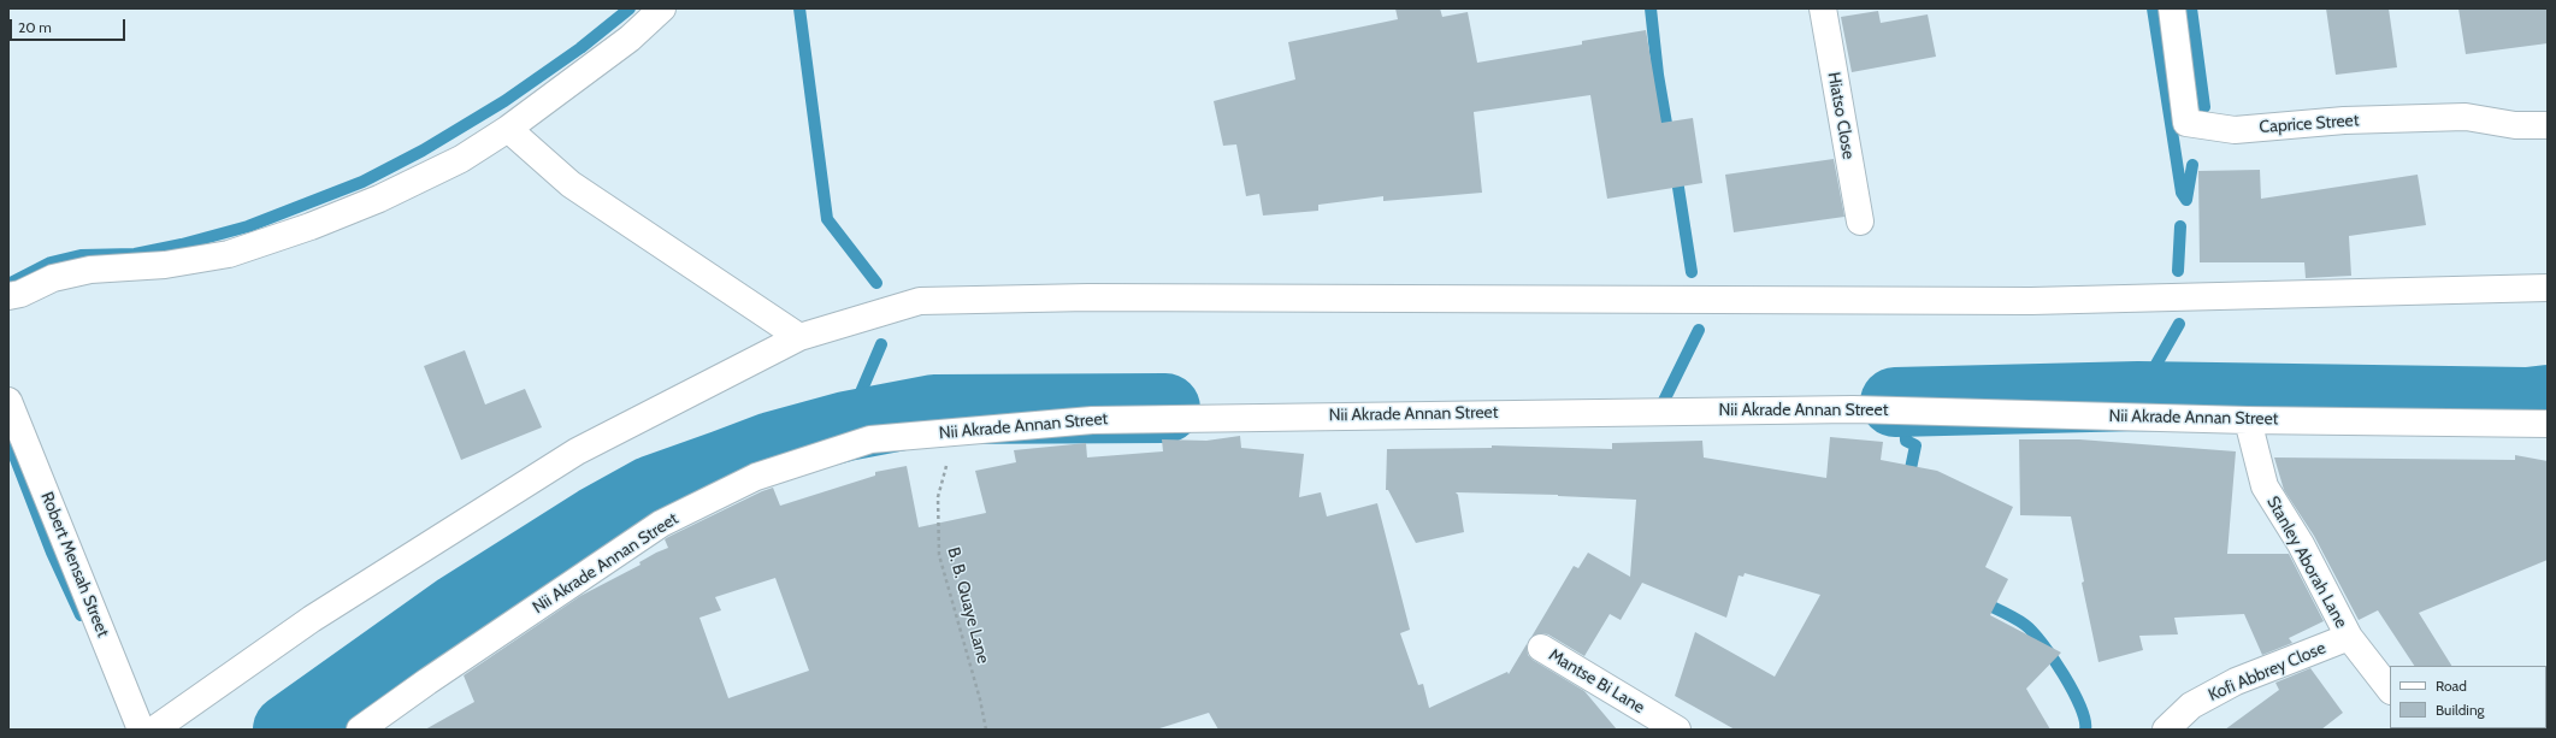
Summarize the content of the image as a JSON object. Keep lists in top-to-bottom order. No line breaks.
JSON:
{"streets":{"street":["Hiatso Close","Caprice Street","Nii Akrade Annan Street","Stanley Aborah Lane","Robert Mensah Street","Kofi Abbrey Close","Mantse Bi Lane"],"path":["B. B. Quaye Lane"]},"crossings":[["Nii Akrade Annan Street","Stanley Aborah Lane"],["Nii Akrade Annan Street","B. B. Quaye Lane"],["Stanley Aborah Lane","Kofi Abbrey Close"]],"legend":["Road","Building"],"scale_bar":"20 m"}
